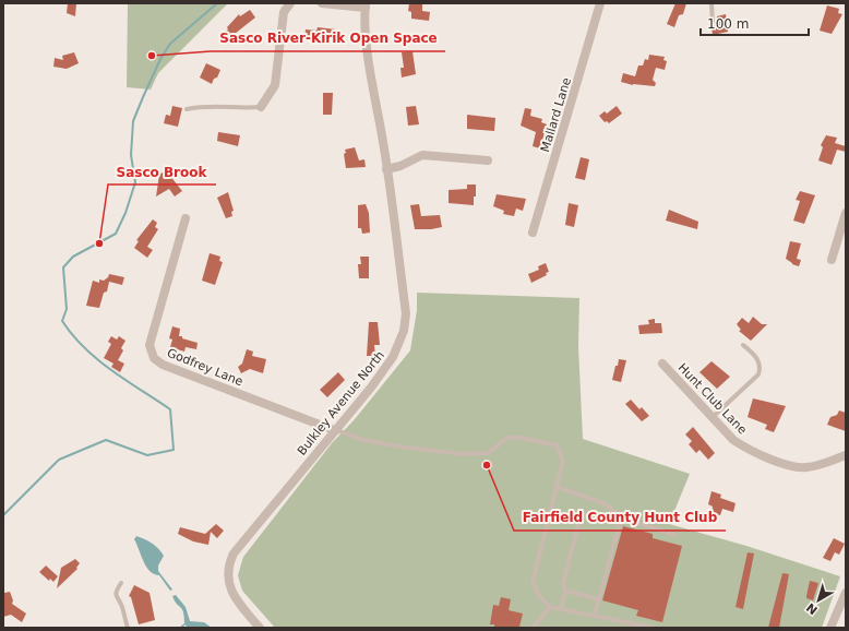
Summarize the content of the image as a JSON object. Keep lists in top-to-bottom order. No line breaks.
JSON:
{"streets":{"street":["Mallard Lane","Godfrey Lane","Hunt Club Lane","Bulkley Avenue North"]},"crossings":[["Godfrey Lane","Bulkley Avenue North"]],"places":["Sasco River-Kirik Open Space","Sasco Brook","Fairfield County Hunt Club"],"scale_bar":"100 m","north":"bottom left"}
